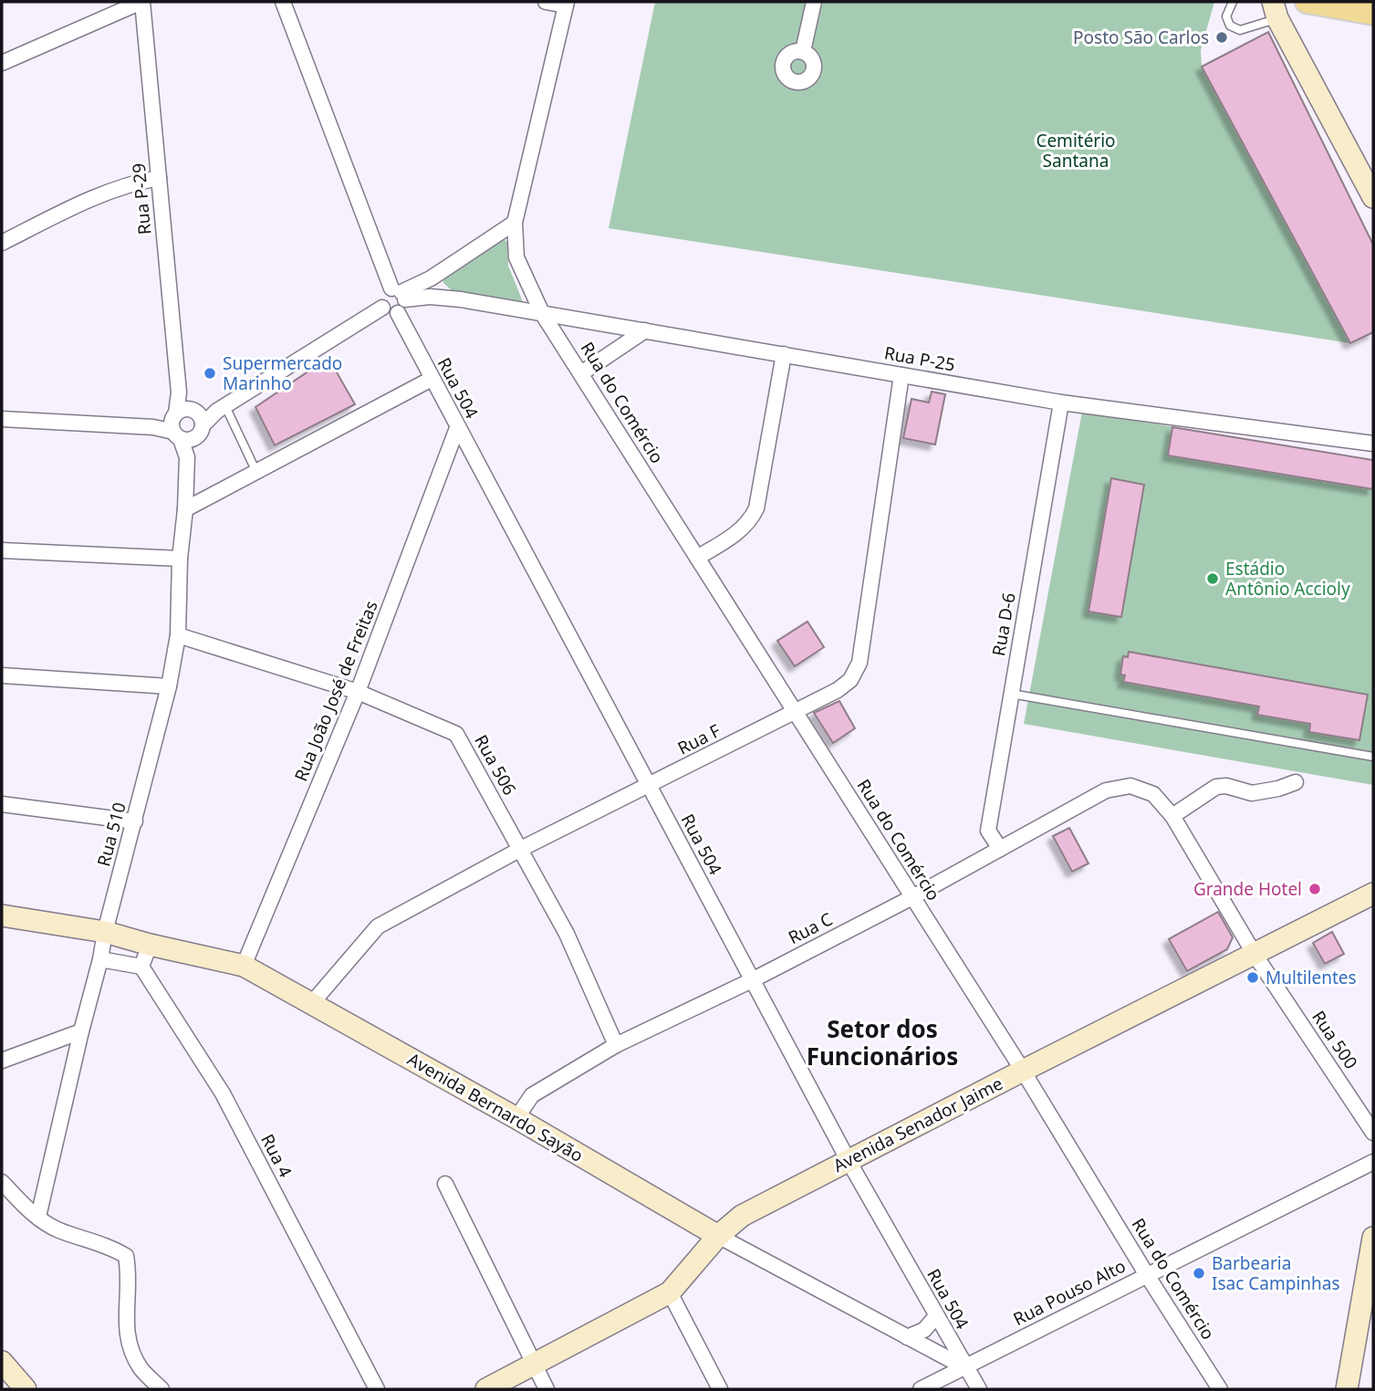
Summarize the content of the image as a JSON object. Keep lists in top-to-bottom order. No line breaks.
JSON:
{"streets":{"street":["Rua P-29","Rua P-25","Rua 504","Rua do Comércio","Rua D-6","Rua João José de Freitas","Rua F","Rua 506","Rua 510","Rua C","Rua 500","Avenida Bernardo Sayão","Avenida Senador Jaime","Rua 4","Rua Pouso Alto"]},"crossings":[["Rua P-29","Rua 510"],["Rua P-25","Rua 504"],["Rua P-25","Rua do Comércio"],["Rua P-25","Rua D-6"],["Rua P-25","Rua F"],["Rua 504","Rua João José de Freitas"],["Rua 504","Rua F"],["Rua 504","Rua C"],["Rua 504","Avenida Bernardo Sayão"],["Rua 504","Avenida Senador Jaime"],["Rua 504","Rua Pouso Alto"],["Rua do Comércio","Rua F"],["Rua do Comércio","Rua C"],["Rua do Comércio","Avenida Senador Jaime"],["Rua do Comércio","Rua Pouso Alto"],["Rua D-6","Rua C"],["Rua João José de Freitas","Rua 506"],["Rua João José de Freitas","Avenida Bernardo Sayão"],["Rua F","Rua 506"],["Rua F","Avenida Bernardo Sayão"],["Rua 506","Rua 510"],["Rua 506","Rua C"],["Rua 510","Avenida Bernardo Sayão"],["Rua C","Rua 500"],["Rua C","Avenida Bernardo Sayão"],["Rua 500","Avenida Senador Jaime"],["Avenida Bernardo Sayão","Avenida Senador Jaime"],["Avenida Bernardo Sayão","Rua Pouso Alto"]],"districts":["Setor dos Funcionários"],"parks":["Cemitério Santana"],"places":["Posto São Carlos","Supermercado Marinho","Estádio Antônio Accioly","Grande Hotel","Multilentes","Barbearia Isac Campinhas"]}
